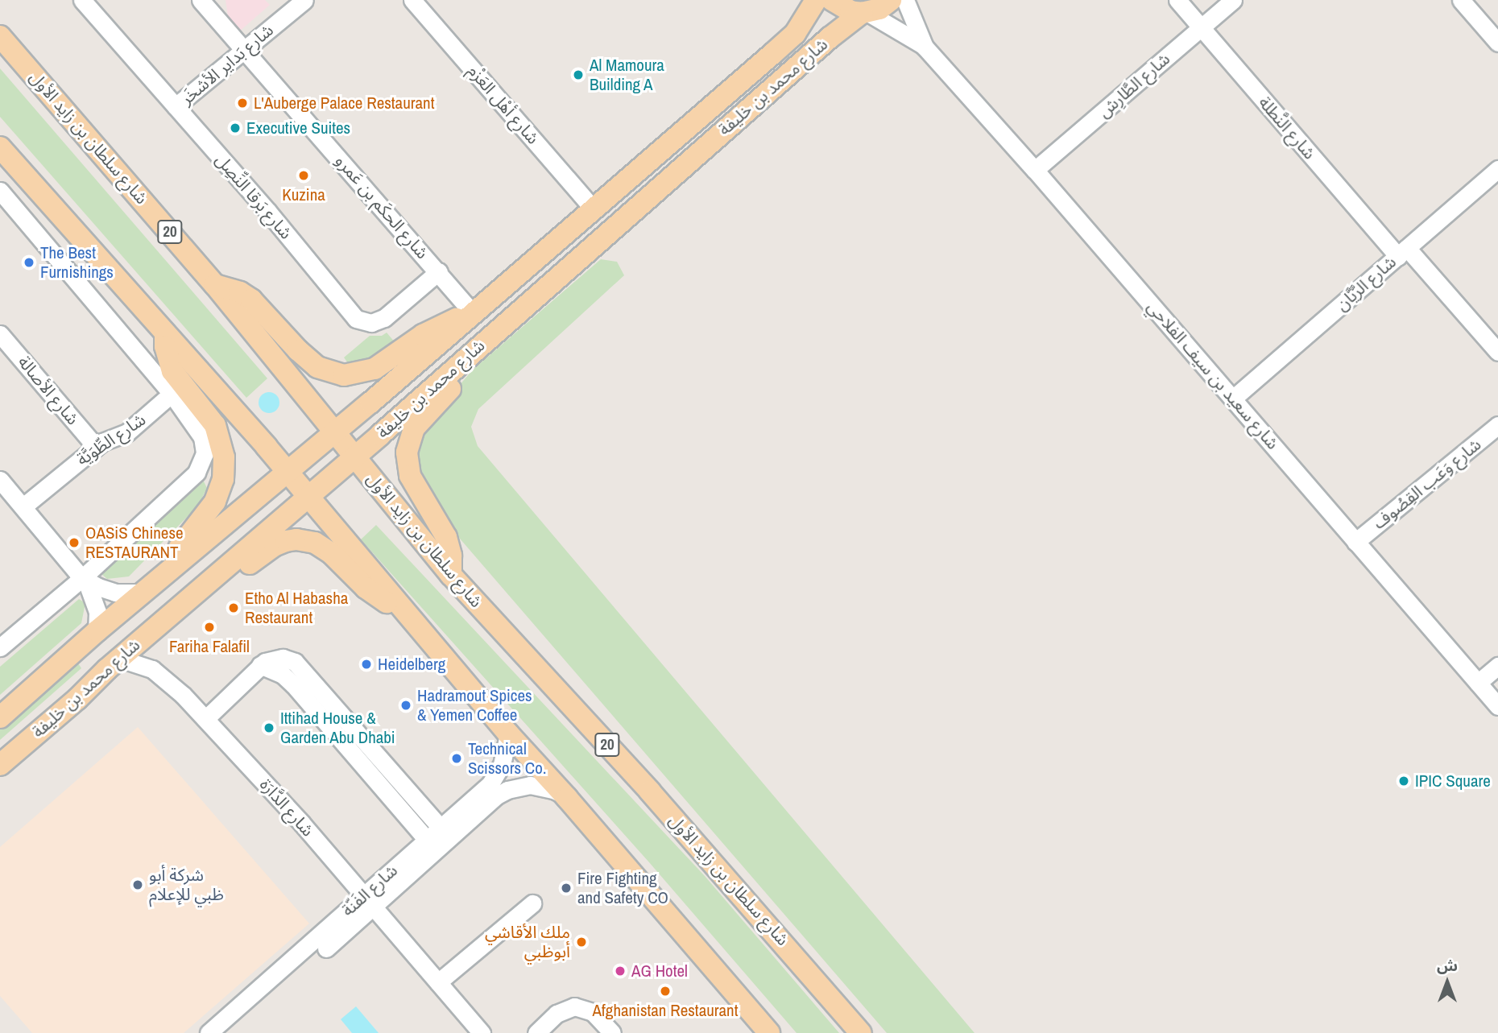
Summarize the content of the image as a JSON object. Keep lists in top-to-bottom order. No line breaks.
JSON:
{"streets":{"main road":["شارع محمد بن خليفة","شارع سلطان بن زايد الأول","20"],"street":["شارع بَداير الأشخَر","شارع الطَّارِش","شارع أهْل العَزْم","شارع النَّطلة","شارع بَرقا النِّصِل","شارع الحكَم بن عَمرو","شارع الرَّيَّان","شارع سعيد بن سيف الفلاحي","شارع الأصالة","شارع الطِّوَيَّة","شارع وَعَب القِصُوف","شارع الدَّارَة","شارع الفَنّة"]},"crossings":[["شارع بَداير الأشخَر","شارع بَرقا النِّصِل"],["شارع بَداير الأشخَر","شارع الحكَم بن عَمرو"],["شارع الطَّارِش","شارع النَّطلة"],["شارع الطَّارِش","شارع سعيد بن سيف الفلاحي"],["شارع محمد بن خليفة","شارع أهْل العَزْم"],["شارع محمد بن خليفة","شارع سلطان بن زايد الأول"],["شارع محمد بن خليفة","شارع الحكَم بن عَمرو"],["شارع محمد بن خليفة","شارع سعيد بن سيف الفلاحي"],["شارع محمد بن خليفة","شارع الدَّارَة"],["شارع النَّطلة","شارع الرَّيَّان"],["شارع بَرقا النِّصِل","شارع الحكَم بن عَمرو"],["شارع الرَّيَّان","شارع سعيد بن سيف الفلاحي"],["شارع سعيد بن سيف الفلاحي","شارع وَعَب القِصُوف"],["شارع الأصالة","شارع الطِّوَيَّة"],["شارع الدَّارَة","شارع الفَنّة"]],"places":["Al Mamoura Building A","L'Auberge Palace Restaurant","Executive Suites","Kuzina","The Best Furnishings","OASiS Chinese RESTAURANT","Etho Al Habasha Restaurant","Fariha Falafil","Heidelberg","Hadramout Spices & Yemen Coffee","Ittihad House & Garden Abu Dhabi","Technical Scissors Co.","IPIC Square","شركة أبو ظبي للإعلام","Fire Fighting and Safety CO","ملك الأقاشي أبوظبي","AG Hotel","Afghanistan Restaurant"],"north":"top"}
